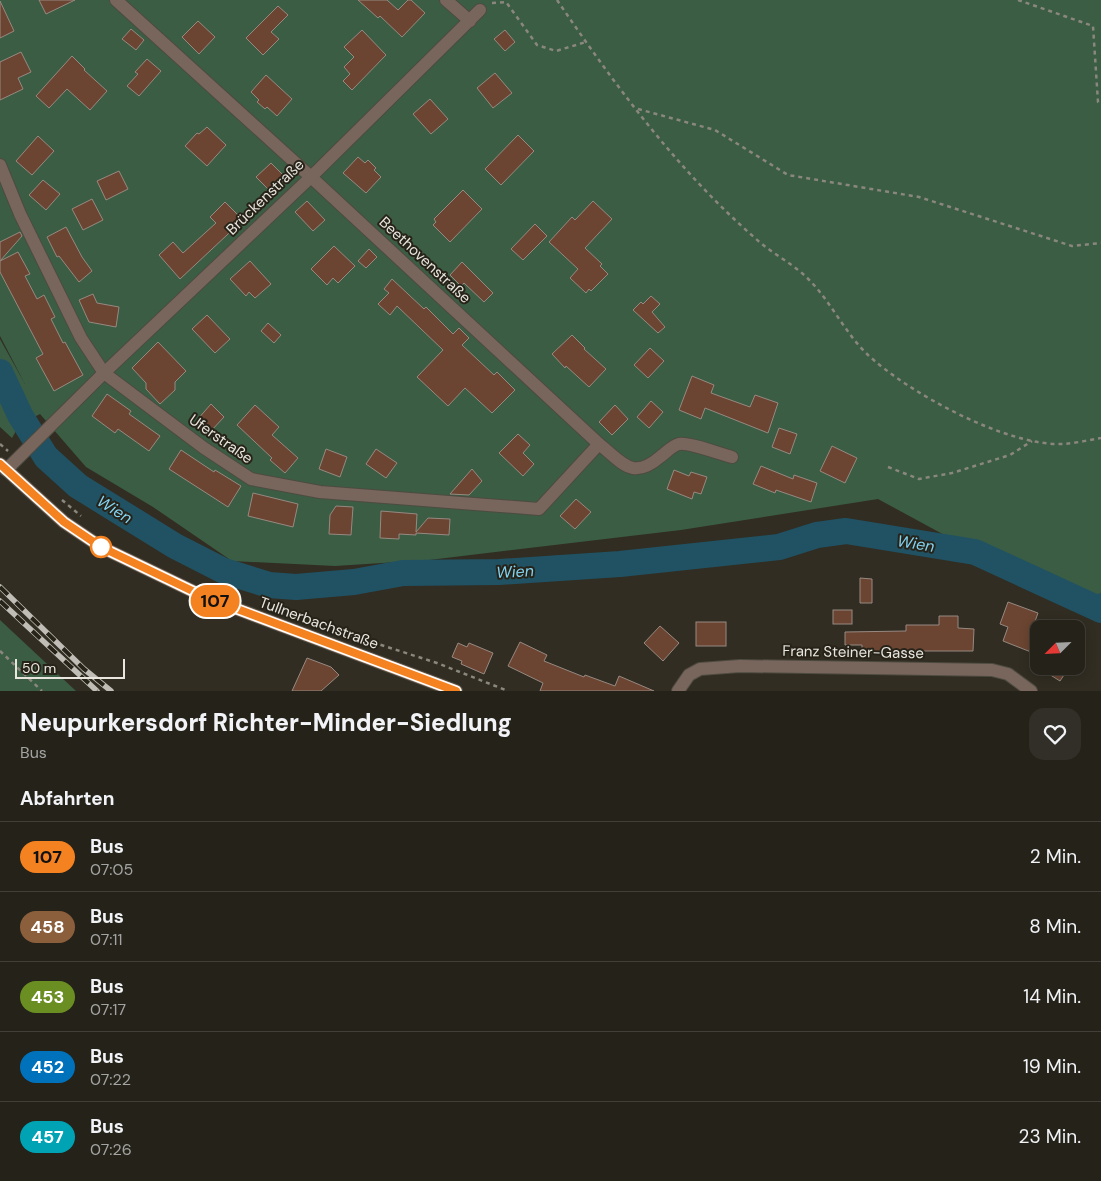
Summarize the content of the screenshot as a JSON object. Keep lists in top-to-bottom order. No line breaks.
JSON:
{"streets":{"main road":["Tullnerbachstraße"],"street":["Brückenstraße","Beethovenstraße","Uferstraße","Franz Steiner-Gasse"]},"crossings":[["Brückenstraße","Beethovenstraße"],["Brückenstraße","Uferstraße"],["Brückenstraße","Tullnerbachstraße"],["Beethovenstraße","Uferstraße"]],"water":["Wien"],"lines":["bus line 107"],"scale_bar":"50 m","north":"bottom left","page":{"on_map":"107","scale":"50 m","heading":[["Neupurkersdorf Richter-Minder-Siedlung","Bus"],"Abfahrten"],"list":[{"mark":"107","name":"Bus","note":"07:05","value":"2 Min."},{"mark":"458","name":"Bus","note":"07:11","value":"8 Min."},{"mark":"453","name":"Bus","note":"07:17","value":"14 Min."},{"mark":"452","name":"Bus","note":"07:22","value":"19 Min."},{"mark":"457","name":"Bus","note":"07:26","value":"23 Min."}]}}
